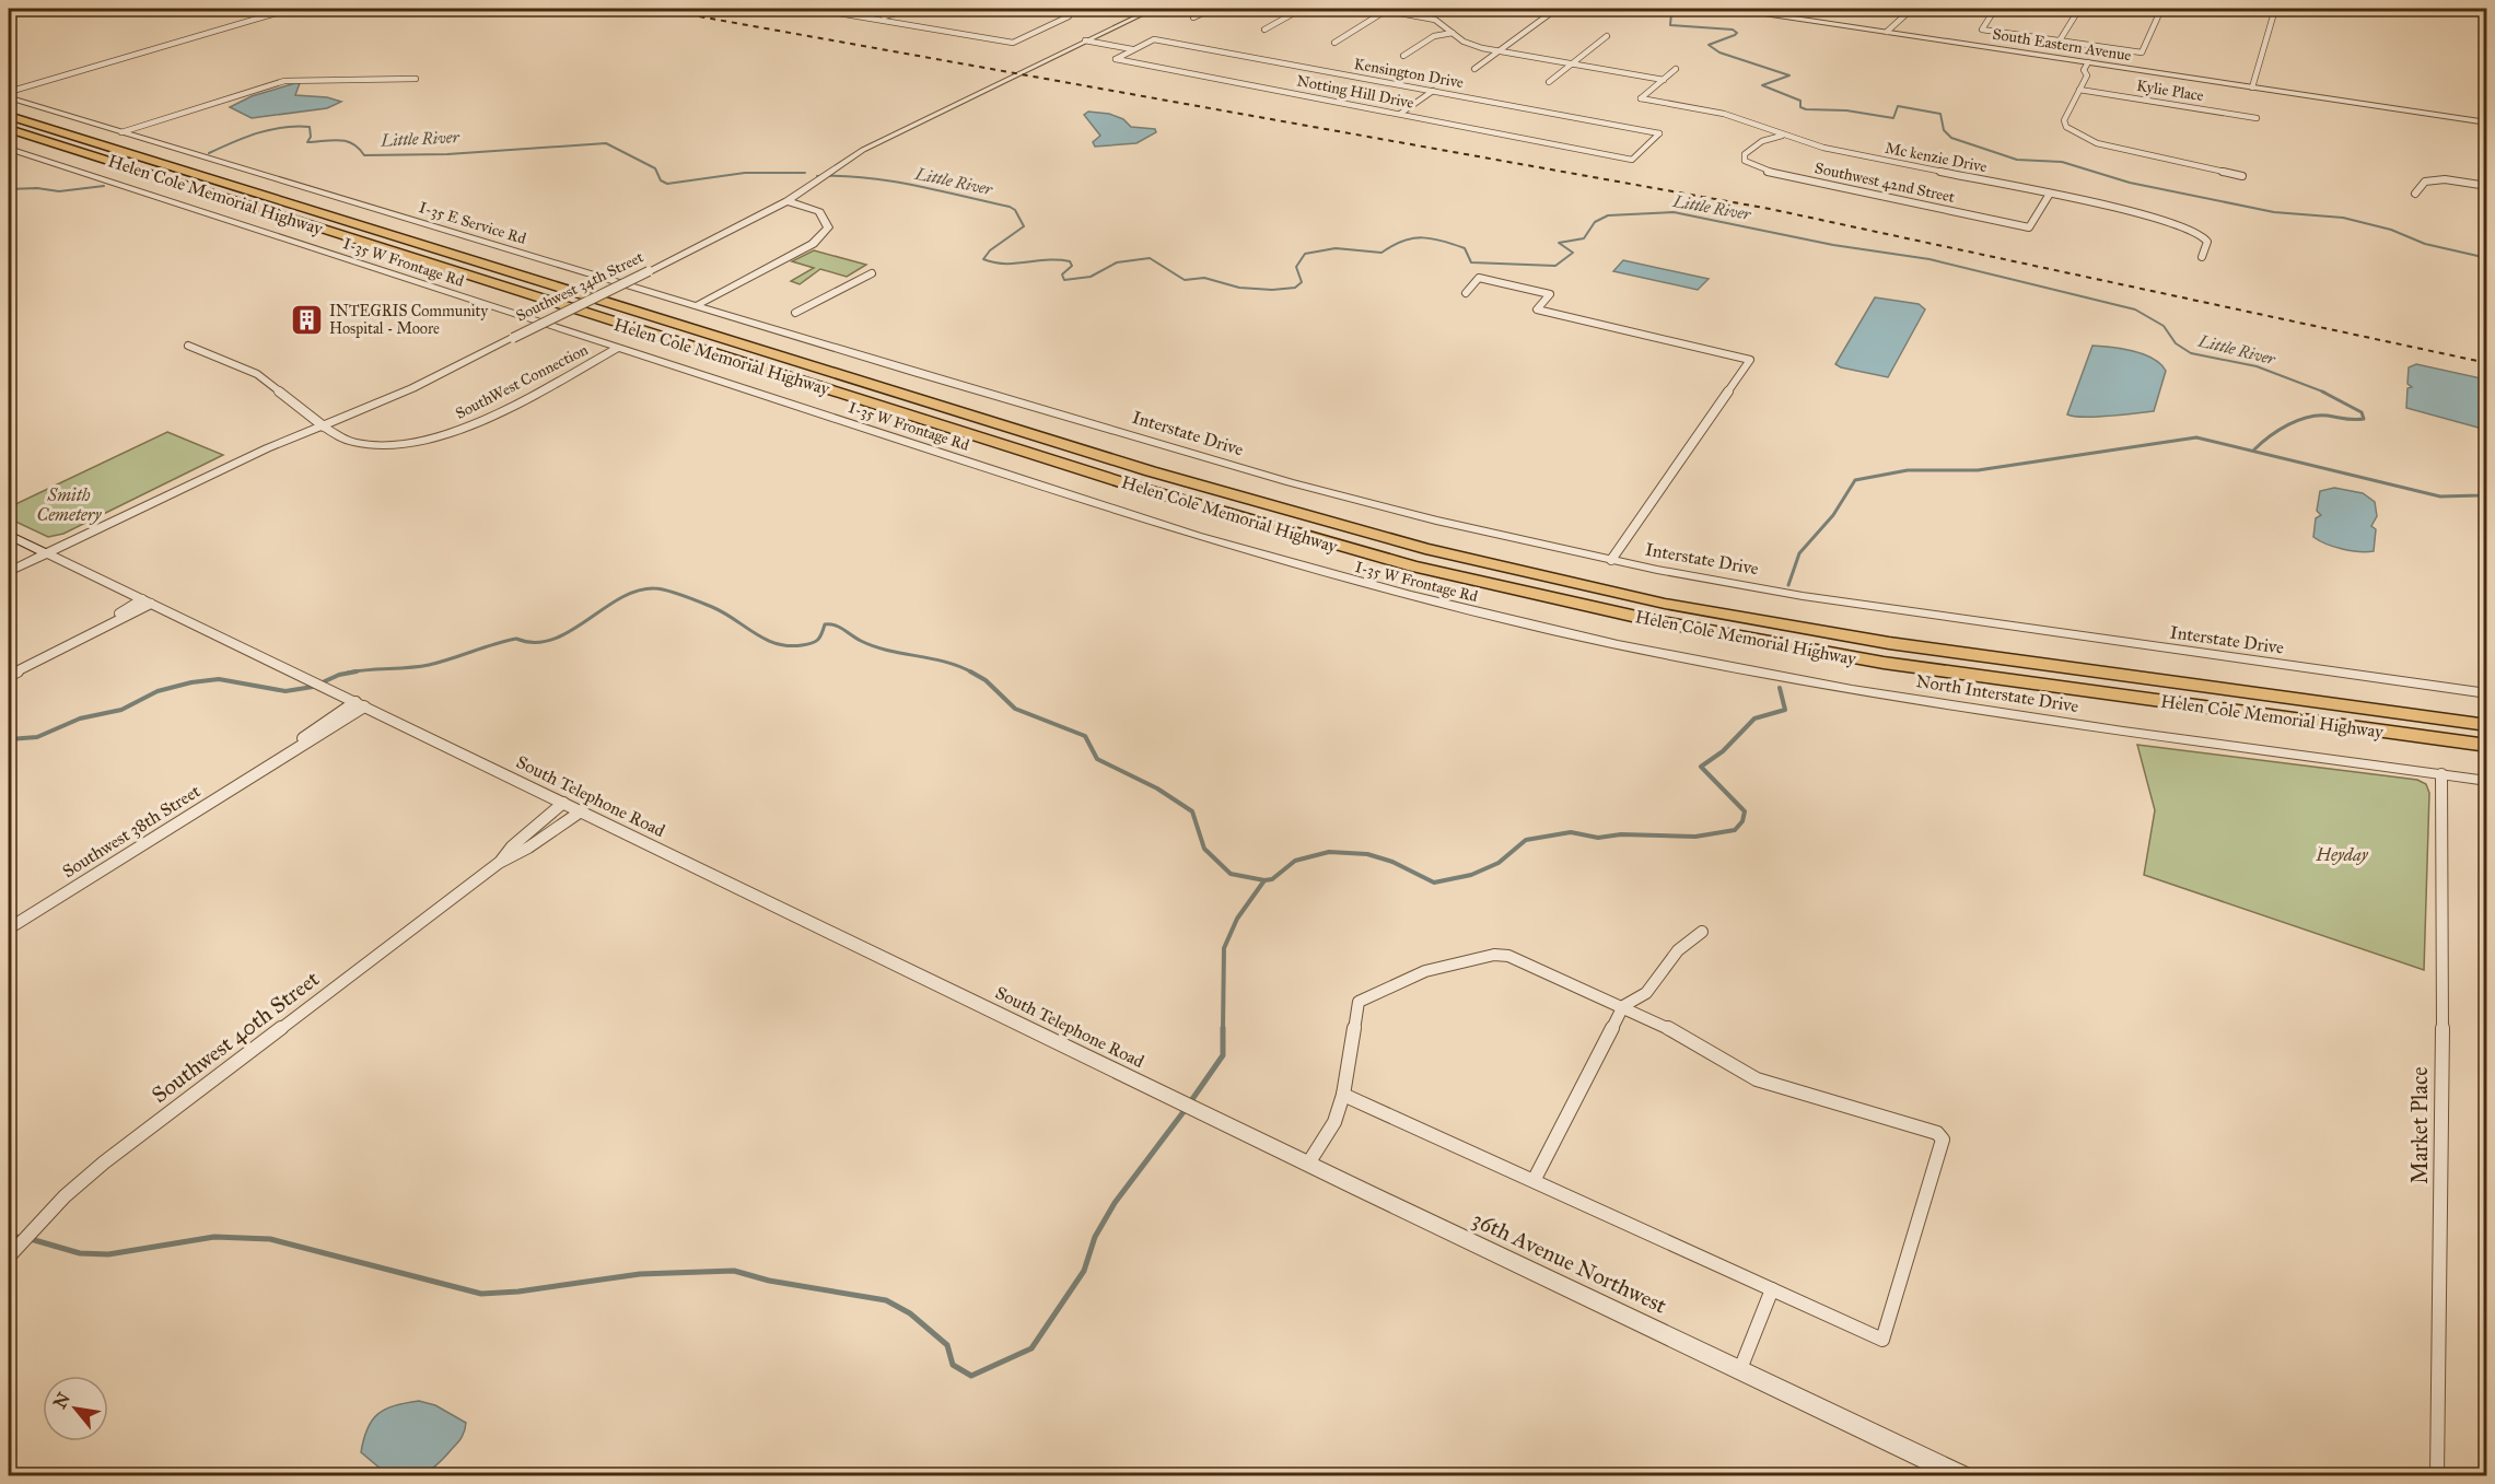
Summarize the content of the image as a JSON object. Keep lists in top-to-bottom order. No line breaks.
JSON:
{"streets":{"highway":["Helen Cole Memorial Highway"],"main road":["South Telephone Road"],"street":["South Eastern Avenue","Kensington Drive","Kylie Place","Notting Hill Drive","Mc kenzie Drive","Southwest 42nd Street","I-35 E Service Rd","I-35 W Frontage Rd","Southwest 34th Street","SouthWest Connection","Interstate Drive","North Interstate Drive","Southwest 38th Street","Southwest 40th Street","Market Place","36th Avenue Northwest"]},"crossings":[["Kensington Drive","Notting Hill Drive"],["Mc kenzie Drive","Southwest 42nd Street"],["I-35 E Service Rd","Interstate Drive"],["I-35 W Frontage Rd","SouthWest Connection"],["I-35 W Frontage Rd","North Interstate Drive"],["Southwest 34th Street","SouthWest Connection"],["Southwest 34th Street","South Telephone Road"],["North Interstate Drive","Market Place"],["South Telephone Road","Southwest 38th Street"],["South Telephone Road","Southwest 40th Street"],["South Telephone Road","36th Avenue Northwest"]],"water":["Little River"],"parks":["Smith Cemetery","Heyday"],"places":{"building":["INTEGRIS Community Hospital - Moore"]},"north":"top left"}
